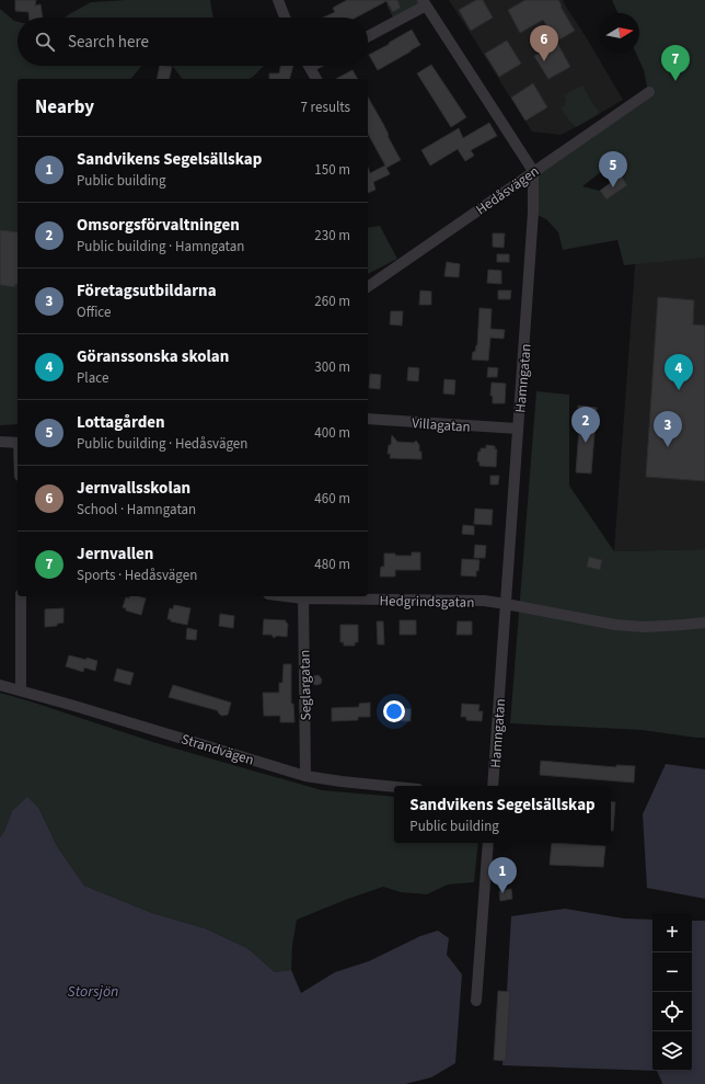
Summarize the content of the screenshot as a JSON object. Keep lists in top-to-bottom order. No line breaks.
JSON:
{"streets":{"street":["Hedåsvägen","Hamngatan","Villagatan","Hedgrindsgatan","Seglargatan","Strandvägen"]},"crossings":[["Hedåsvägen","Hamngatan"],["Hamngatan","Villagatan"],["Hamngatan","Hedgrindsgatan"],["Hedgrindsgatan","Seglargatan"],["Seglargatan","Strandvägen"]],"water":["Storsjön"],"north":"right","page":{"search":"Search here","pins":["6","7","5","4","2","3","1"],"heading":["Nearby","7 results"],"list":[{"mark":"1","name":"Sandvikens Segelsällskap","note":"Public building","value":"150 m"},{"mark":"2","name":"Omsorgsförvaltningen","note":"Public building · Hamngatan","value":"230 m"},{"mark":"3","name":"Företagsutbildarna","note":"Office","value":"260 m"},{"mark":"4","name":"Göranssonska skolan","note":"Place","value":"300 m"},{"mark":"5","name":"Lottagården","note":"Public building · Hedåsvägen","value":"400 m"},{"mark":"6","name":"Jernvallsskolan","note":"School · Hamngatan","value":"460 m"},{"mark":"7","name":"Jernvallen","note":"Sports · Hedåsvägen","value":"480 m"}],"popup":["Sandvikens Segelsällskap","Public building"],"map_buttons":["+","−"]}}
